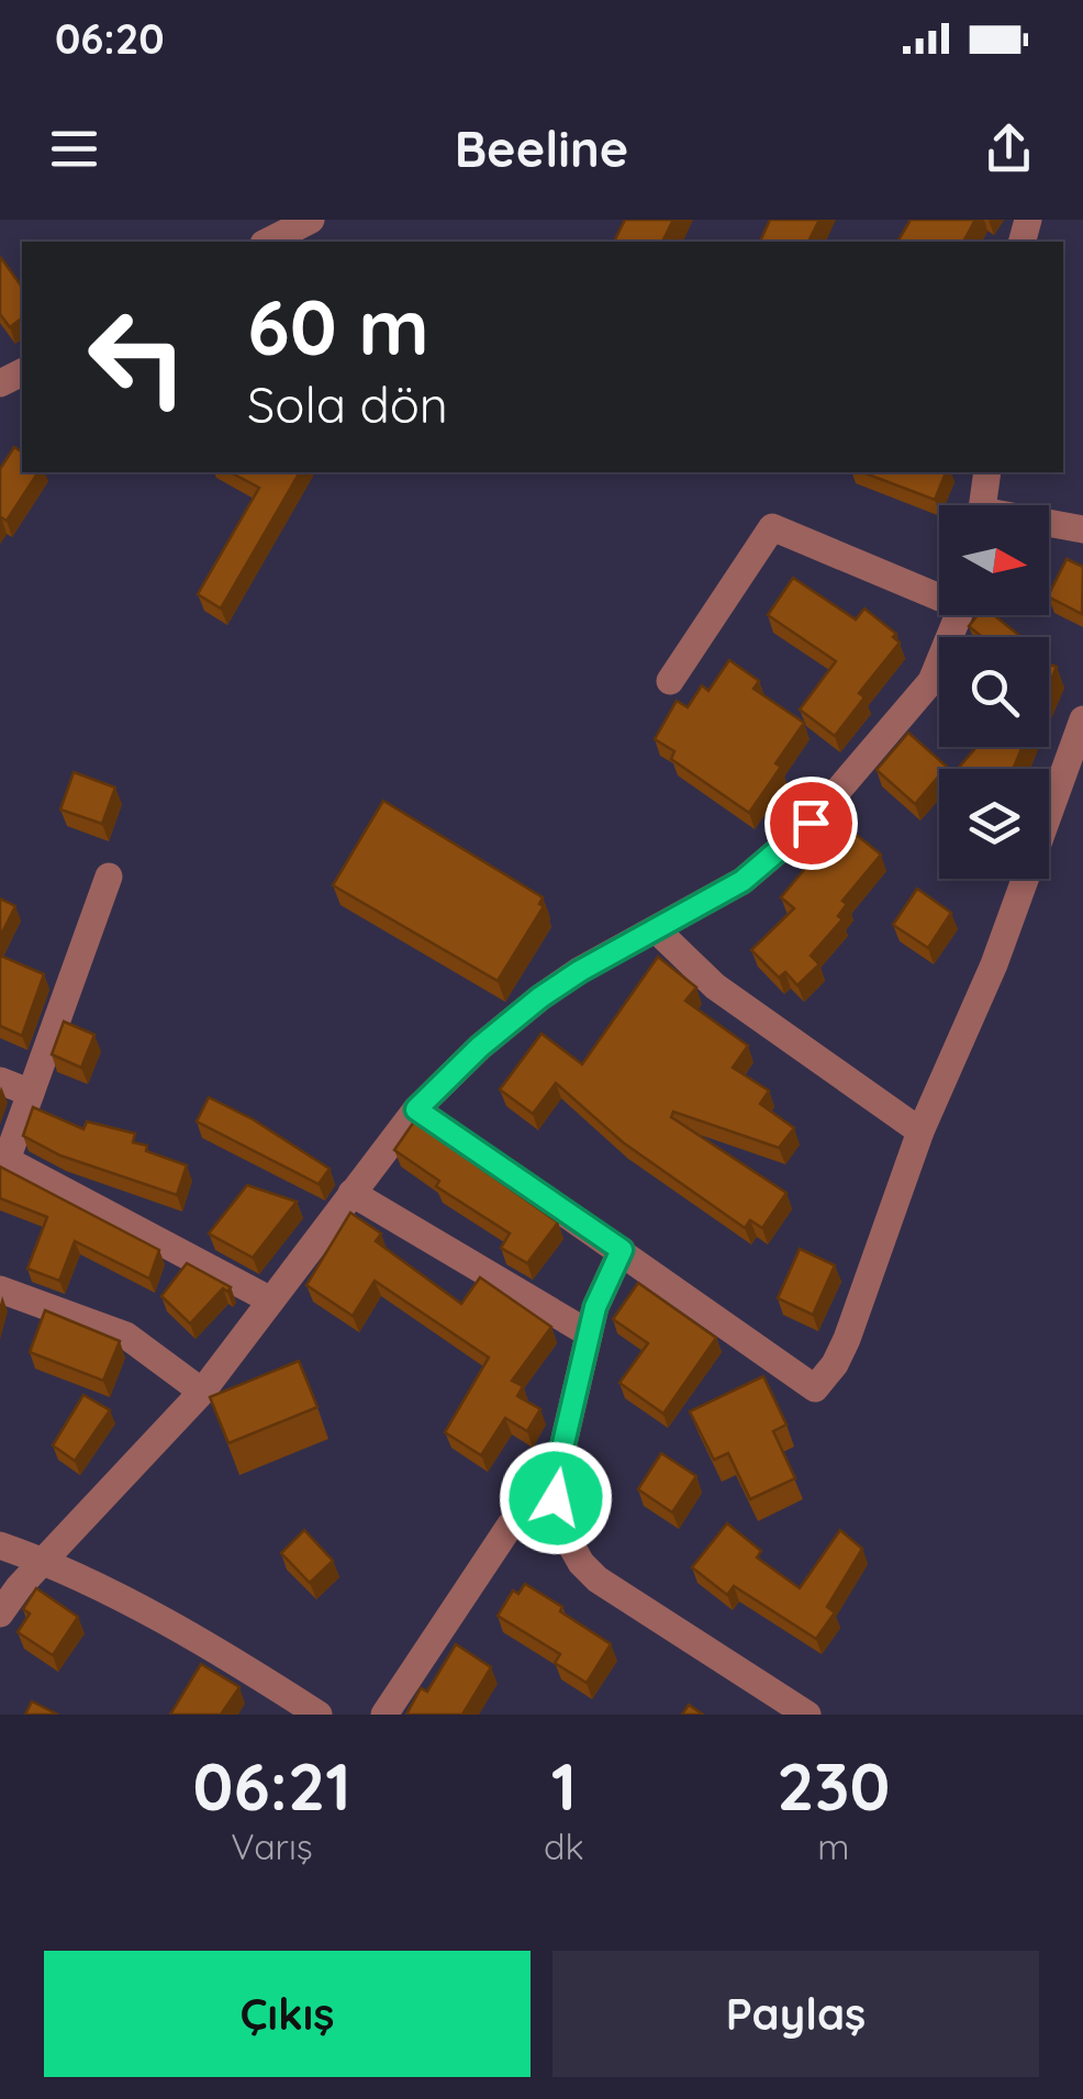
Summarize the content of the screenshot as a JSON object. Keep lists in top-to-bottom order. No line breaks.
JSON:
{"north":"right","page":{"status":"06:20","header":"Beeline","turn":["60 m","Sola dön"],"eta":["06:21","Varış","1","dk","230","m"],"buttons":["Çıkış","Paylaş"]}}
